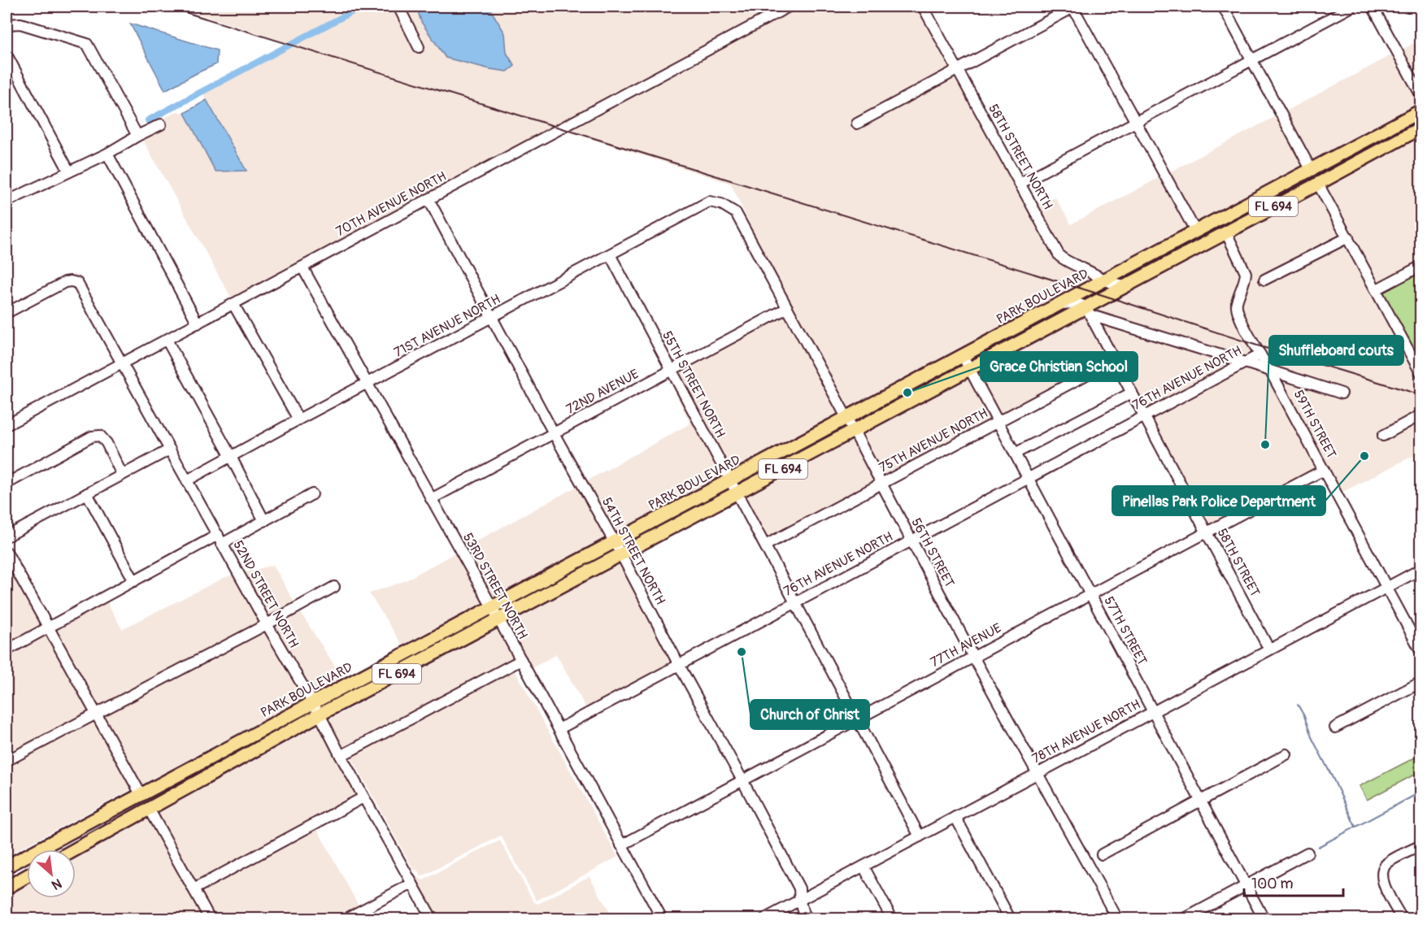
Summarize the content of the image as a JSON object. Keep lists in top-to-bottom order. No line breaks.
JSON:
{"streets":{"main road":["FL 694","PARK BOULEVARD"],"street":["58TH STREET NORTH","70TH AVENUE NORTH","71ST AVENUE NORTH","76TH AVENUE NORTH","55TH STREET NORTH","72ND AVENUE","59TH STREET","75TH AVENUE NORTH","54TH STREET NORTH","56TH STREET","58TH STREET","53RD STREET NORTH","52ND STREET NORTH","57TH STREET","77TH AVENUE","78TH AVENUE NORTH"]},"crossings":[["58TH STREET NORTH","FL 694"],["58TH STREET NORTH","PARK BOULEVARD"],["70TH AVENUE NORTH","54TH STREET NORTH"],["70TH AVENUE NORTH","53RD STREET NORTH"],["70TH AVENUE NORTH","52ND STREET NORTH"],["FL 694","55TH STREET NORTH"],["FL 694","59TH STREET"],["FL 694","54TH STREET NORTH"],["FL 694","56TH STREET"],["FL 694","58TH STREET"],["FL 694","53RD STREET NORTH"],["FL 694","52ND STREET NORTH"],["FL 694","57TH STREET"],["PARK BOULEVARD","55TH STREET NORTH"],["PARK BOULEVARD","54TH STREET NORTH"],["PARK BOULEVARD","56TH STREET"],["PARK BOULEVARD","53RD STREET NORTH"],["PARK BOULEVARD","52ND STREET NORTH"],["PARK BOULEVARD","57TH STREET"],["71ST AVENUE NORTH","55TH STREET NORTH"],["71ST AVENUE NORTH","54TH STREET NORTH"],["71ST AVENUE NORTH","56TH STREET"],["71ST AVENUE NORTH","53RD STREET NORTH"],["71ST AVENUE NORTH","52ND STREET NORTH"],["76TH AVENUE NORTH","55TH STREET NORTH"],["76TH AVENUE NORTH","59TH STREET"],["76TH AVENUE NORTH","54TH STREET NORTH"],["76TH AVENUE NORTH","56TH STREET"],["76TH AVENUE NORTH","58TH STREET"],["76TH AVENUE NORTH","53RD STREET NORTH"],["76TH AVENUE NORTH","57TH STREET"],["55TH STREET NORTH","72ND AVENUE"],["55TH STREET NORTH","75TH AVENUE NORTH"],["55TH STREET NORTH","77TH AVENUE"],["55TH STREET NORTH","78TH AVENUE NORTH"],["72ND AVENUE","54TH STREET NORTH"],["72ND AVENUE","56TH STREET"],["72ND AVENUE","53RD STREET NORTH"],["59TH STREET","77TH AVENUE"],["59TH STREET","78TH AVENUE NORTH"],["75TH AVENUE NORTH","56TH STREET"],["75TH AVENUE NORTH","58TH STREET"],["75TH AVENUE NORTH","57TH STREET"],["54TH STREET NORTH","77TH AVENUE"],["54TH STREET NORTH","78TH AVENUE NORTH"],["56TH STREET","77TH AVENUE"],["56TH STREET","78TH AVENUE NORTH"],["58TH STREET","77TH AVENUE"],["58TH STREET","78TH AVENUE NORTH"],["53RD STREET NORTH","77TH AVENUE"],["57TH STREET","77TH AVENUE"],["57TH STREET","78TH AVENUE NORTH"]],"places":["Grace Christian School","Shuffleboard couts","Pinellas Park Police Department","Church of Christ"],"scale_bar":"100 m","north":"bottom right"}
